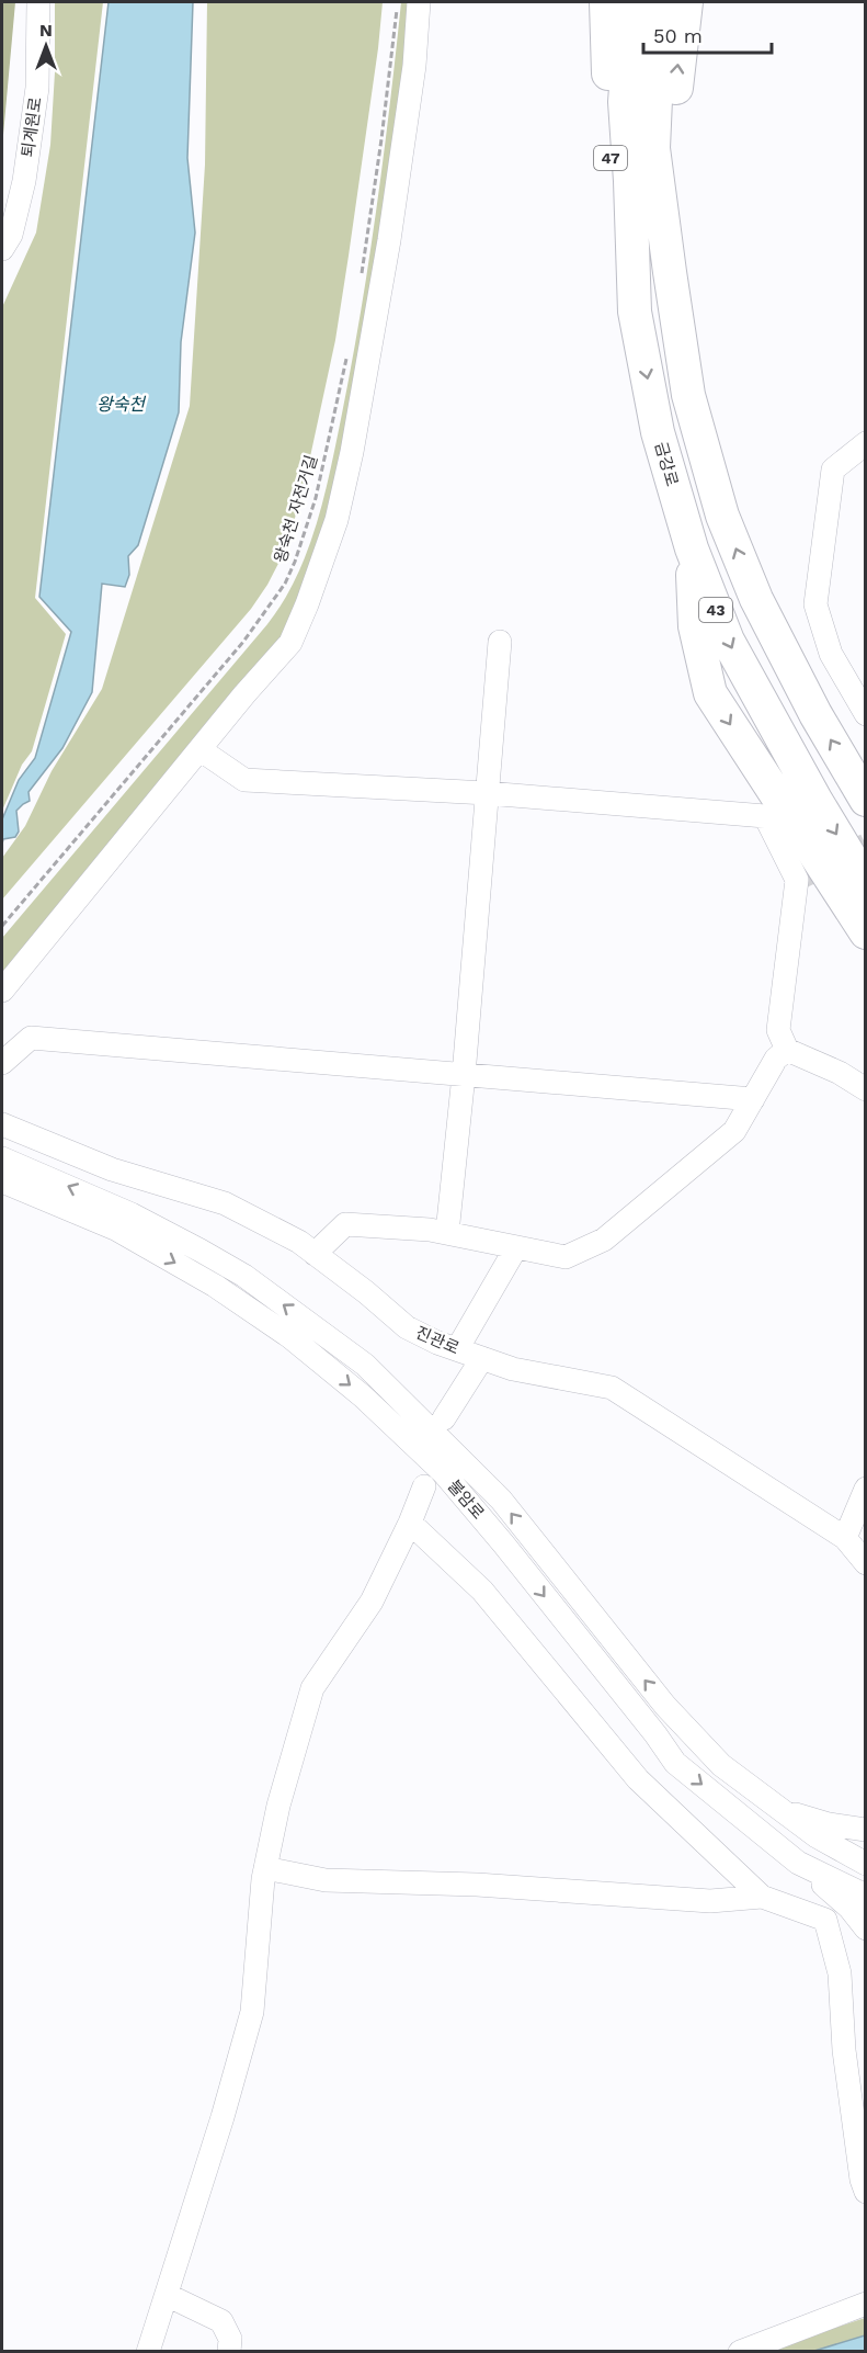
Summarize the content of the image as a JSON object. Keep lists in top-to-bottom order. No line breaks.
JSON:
{"streets":{"highway":["47","금강로","43"],"street":["퇴계원로","진관로","불암로"],"path":["왕숙천 자전거길"]},"crossings":[["47","금강로"]],"water":["왕숙천"],"scale_bar":"50 m","north":"top"}
